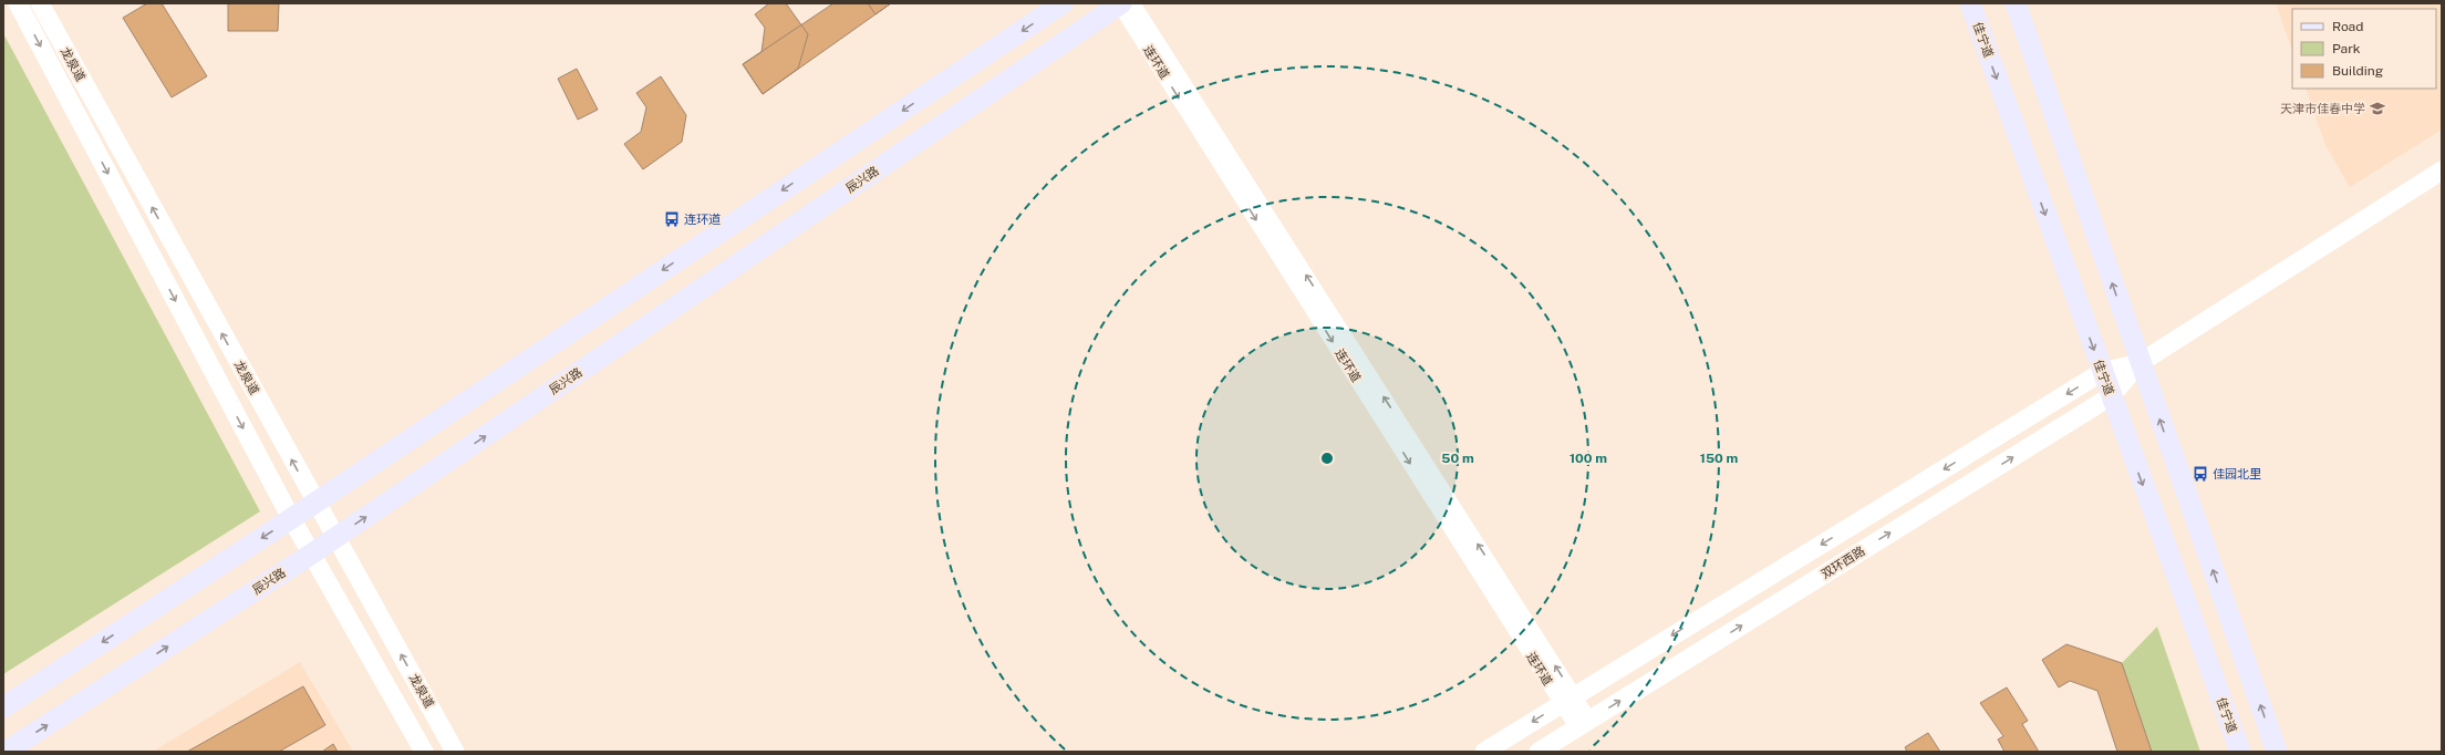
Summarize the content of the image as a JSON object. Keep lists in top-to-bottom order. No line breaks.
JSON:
{"streets":{"main road":["佳宁道","辰兴路"],"street":["连环道","龙泉道","双环西路"]},"crossings":[["佳宁道","双环西路"],["连环道","辰兴路"],["连环道","双环西路"],["龙泉道","辰兴路"]],"places":{"school or university":["天津市佳春中学"],"bus stop":["连环道","佳园北里"]},"legend":["Road","Park","Building"],"rings":["50 m","100 m","150 m"]}
